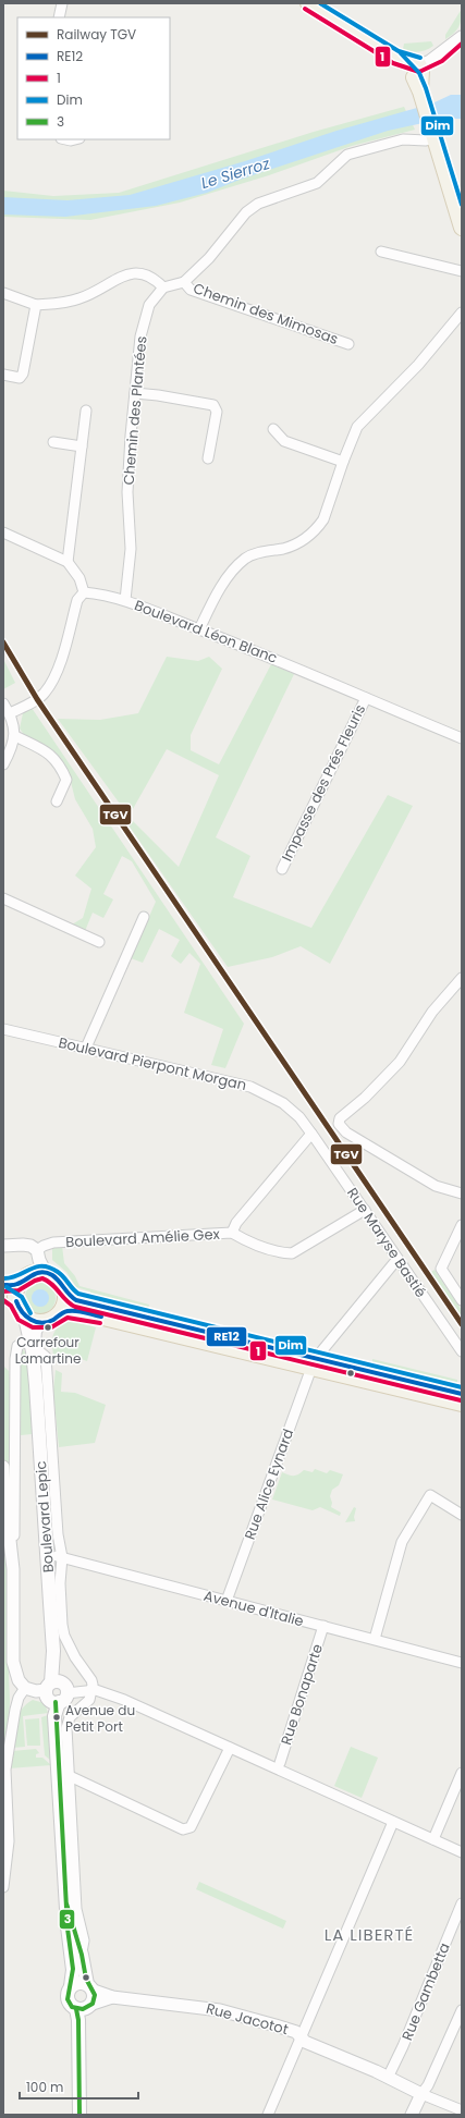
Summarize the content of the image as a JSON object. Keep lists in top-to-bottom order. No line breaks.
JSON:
{"streets":{"main road":["Boulevard Lepic"],"street":["Chemin des Mimosas","Chemin des Plantées","Boulevard Léon Blanc","Impasse des Prés Fleuris","Boulevard Pierpont Morgan","Boulevard Amélie Gex","Rue Maryse Bastié","Rue Alice Eynard","Avenue d'Italie","Rue Bonaparte","Rue Gambetta","Rue Jacotot"]},"crossings":[["Chemin des Plantées","Boulevard Léon Blanc"],["Boulevard Léon Blanc","Impasse des Prés Fleuris"],["Boulevard Pierpont Morgan","Rue Maryse Bastié"],["Boulevard Amélie Gex","Rue Maryse Bastié"],["Boulevard Amélie Gex","Boulevard Lepic"],["Rue Maryse Bastié","Rue Alice Eynard"],["Rue Alice Eynard","Avenue d'Italie"],["Boulevard Lepic","Avenue d'Italie"],["Avenue d'Italie","Rue Bonaparte"],["Rue Gambetta","Rue Jacotot"]],"districts":["LA LIBERTÉ"],"water":["Le Sierroz"],"places":["Carrefour Lamartine","Avenue du Petit Port"],"lines":["transit line Dim","transit line 1","rail line TGV","transit line RE12","transit line 3"],"legend":["Railway TGV","RE12","1","Dim","3"],"scale_bar":"100 m"}
